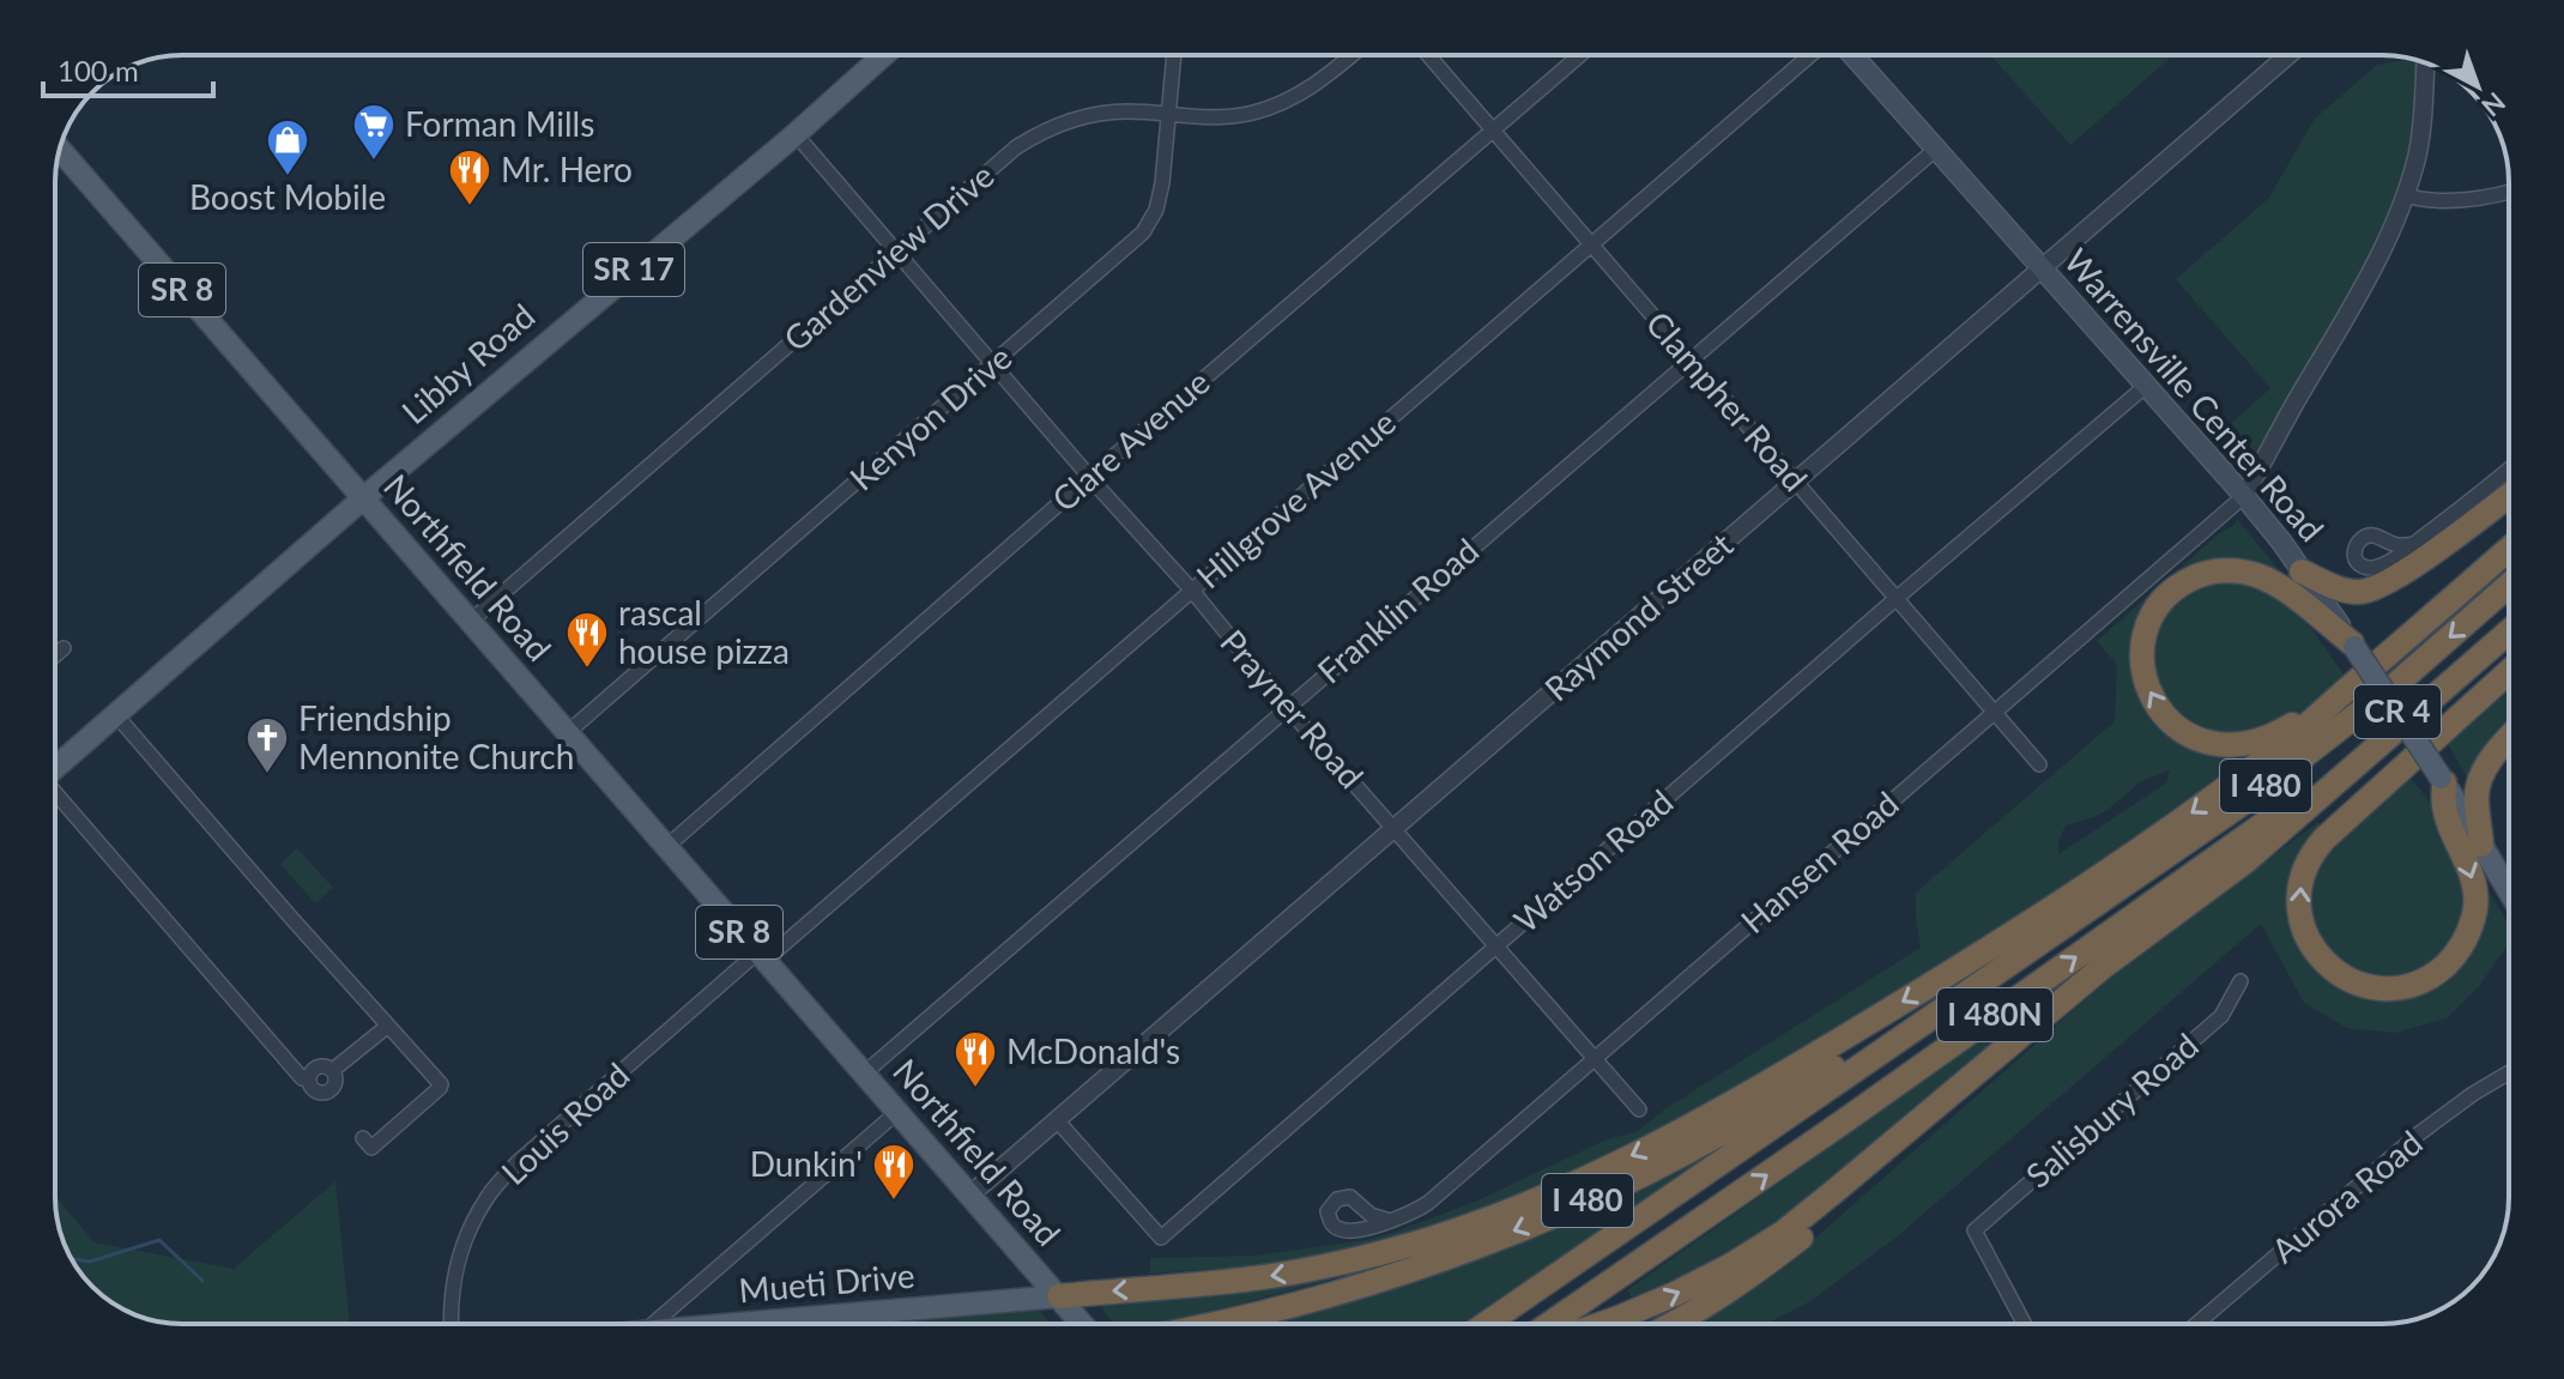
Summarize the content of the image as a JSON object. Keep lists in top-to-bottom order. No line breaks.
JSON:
{"streets":{"highway":["I 480","I 480N"],"main road":["SR 17","SR 8","Libby Road","Warrensville Center Road","Northfield Road","CR 4","Mueti Drive"],"street":["Gardenview Drive","Clampher Road","Kenyon Drive","Clare Avenue","Hillgrove Avenue","Franklin Road","Raymond Street","Prayner Road","Watson Road","Hansen Road","Salisbury Road","Louis Road","Aurora Road"]},"crossings":[["Gardenview Drive","Kenyon Drive"],["Gardenview Drive","Northfield Road"],["Gardenview Drive","Prayner Road"],["Libby Road","Northfield Road"],["Libby Road","Prayner Road"],["Warrensville Center Road","Franklin Road"],["Warrensville Center Road","Raymond Street"],["Warrensville Center Road","Watson Road"],["Warrensville Center Road","Hansen Road"],["Clampher Road","Clare Avenue"],["Clampher Road","Hillgrove Avenue"],["Clampher Road","Franklin Road"],["Clampher Road","Raymond Street"],["Clampher Road","Watson Road"],["Clampher Road","Hansen Road"],["Kenyon Drive","Northfield Road"],["Kenyon Drive","Prayner Road"],["Clare Avenue","Northfield Road"],["Clare Avenue","Prayner Road"],["Hillgrove Avenue","Northfield Road"],["Hillgrove Avenue","Prayner Road"],["Hillgrove Avenue","Louis Road"],["Northfield Road","Franklin Road"],["Northfield Road","Raymond Street"],["Northfield Road","Louis Road"],["Northfield Road","Mueti Drive"],["Franklin Road","Prayner Road"],["Raymond Street","Prayner Road"],["Raymond Street","Watson Road"],["Prayner Road","Watson Road"],["Prayner Road","Hansen Road"],["I 480","I 480N"]],"places":{"supermarket":["Forman Mills"],"shop":["Boost Mobile"],"restaurant":["Mr. Hero","rascal house pizza","McDonald's","Dunkin'"],"church":["Friendship Mennonite Church"]},"scale_bar":"100 m","north":"bottom right"}
